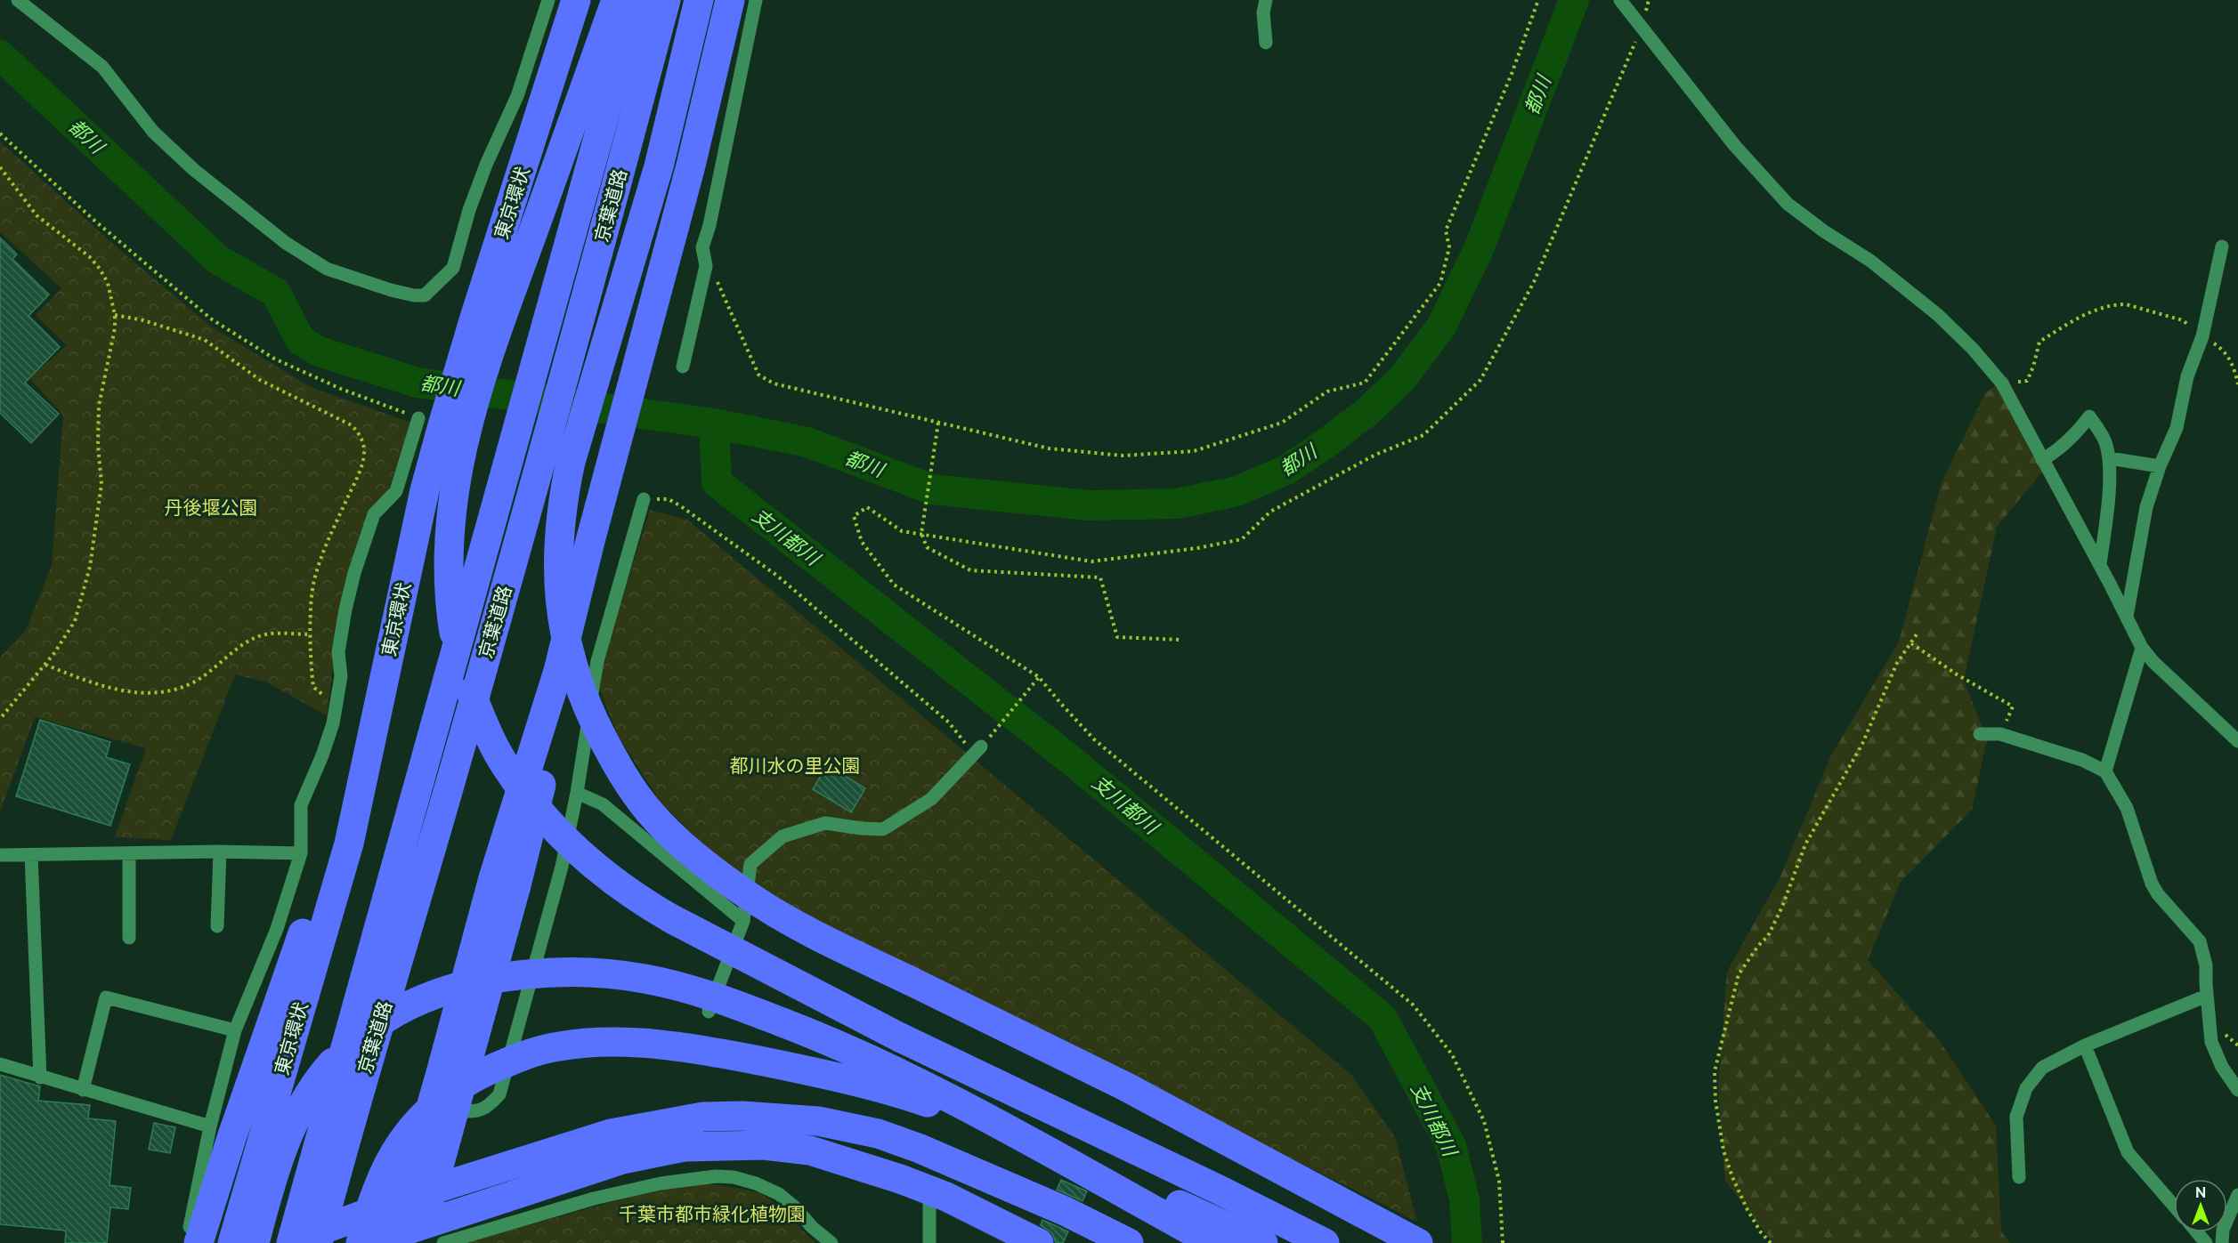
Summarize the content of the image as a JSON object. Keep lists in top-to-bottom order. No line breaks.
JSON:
{"streets":{"highway":["東京環状","京葉道路"]},"water":["都川","支川都川"],"parks":["丹後堰公園","都川水の里公園","千葉市都市緑化植物園"],"north":"top"}
